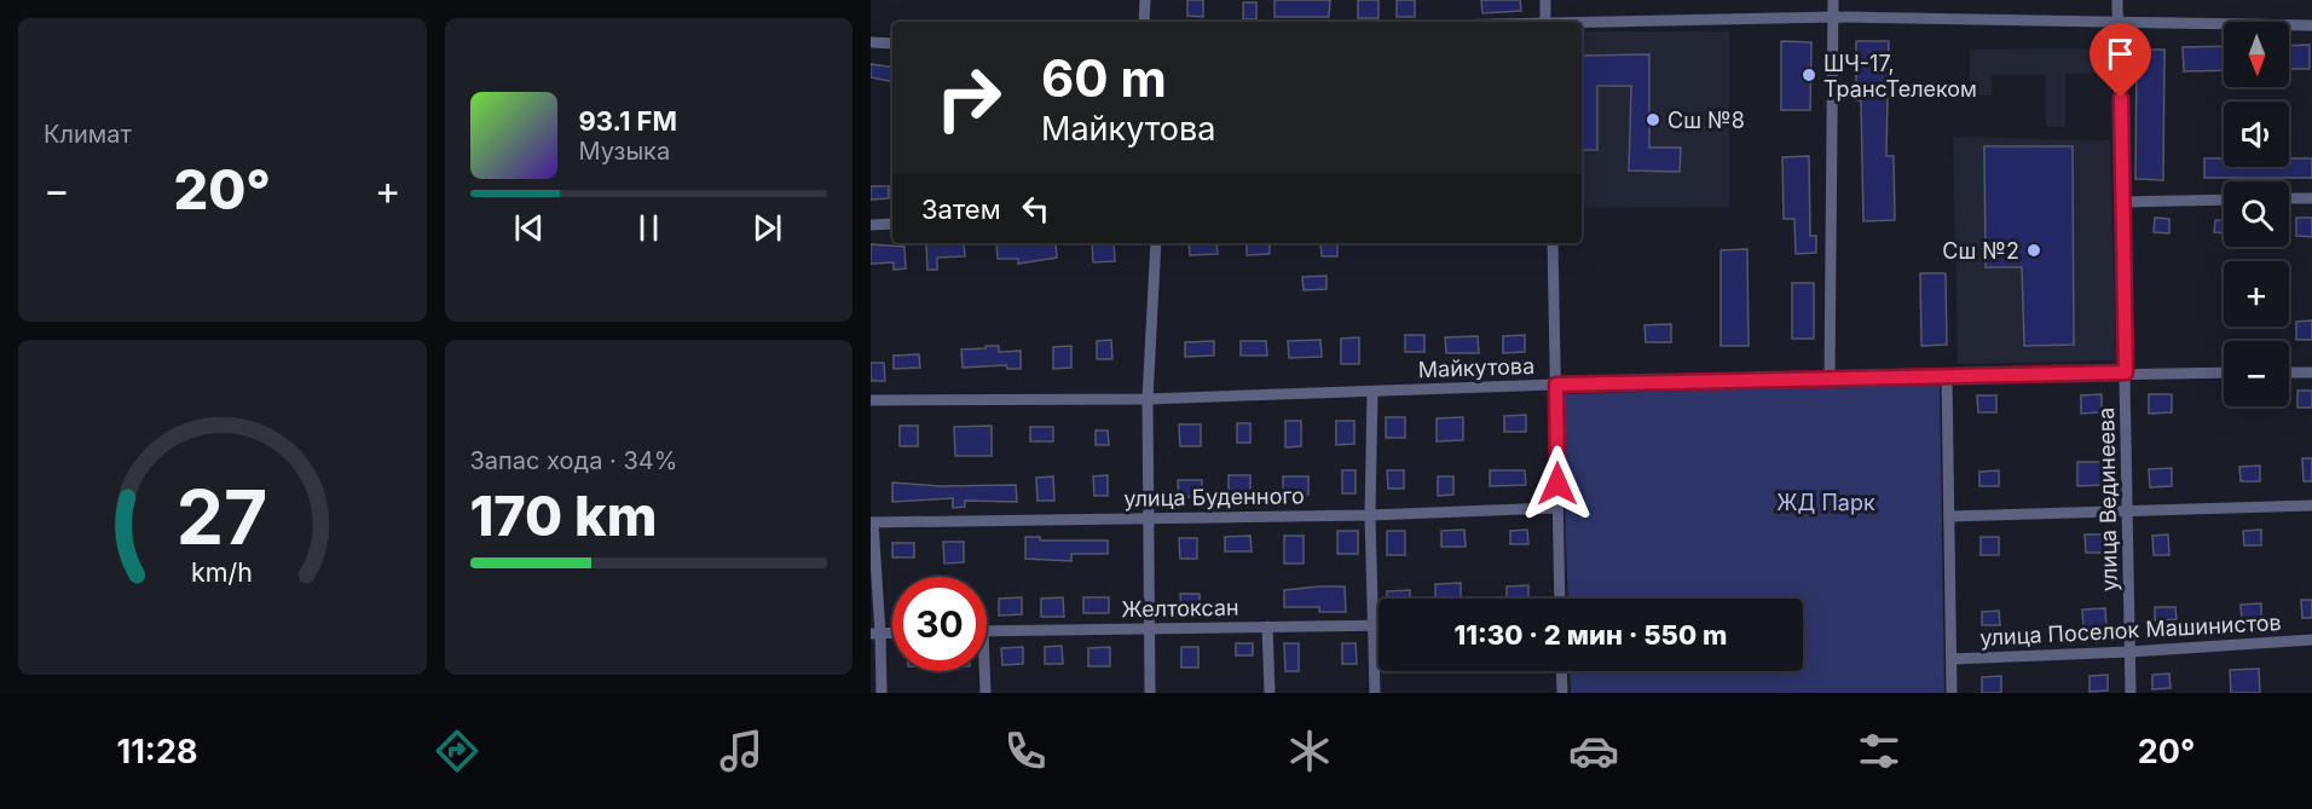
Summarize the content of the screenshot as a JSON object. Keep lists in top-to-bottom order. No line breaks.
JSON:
{"streets":{"street":["Майкутова","улица Буденного","улица Вединеева","Желтоксан","улица Поселок Машинистов"]},"crossings":[["Майкутова","улица Вединеева"],["улица Вединеева","улица Поселок Машинистов"]],"parks":["ЖД Парк"],"places":["ШЧ-17, ТрансТелеком","Сш №8","Сш №2"],"north":"bottom","page":{"tile":["Климат",["Запас хода · 34%","170 km"]],"map_buttons":["+","−"],"turn":["60 m","Майкутова"],"song":["93.1 FM","Музыка"],"heat":["−","20°","+"],"then":"Затем","limit":"30","trip":"11:30 · 2 мин · 550 m","tabs":["11:28","20°"],"gauge":["27","km/h"]}}
